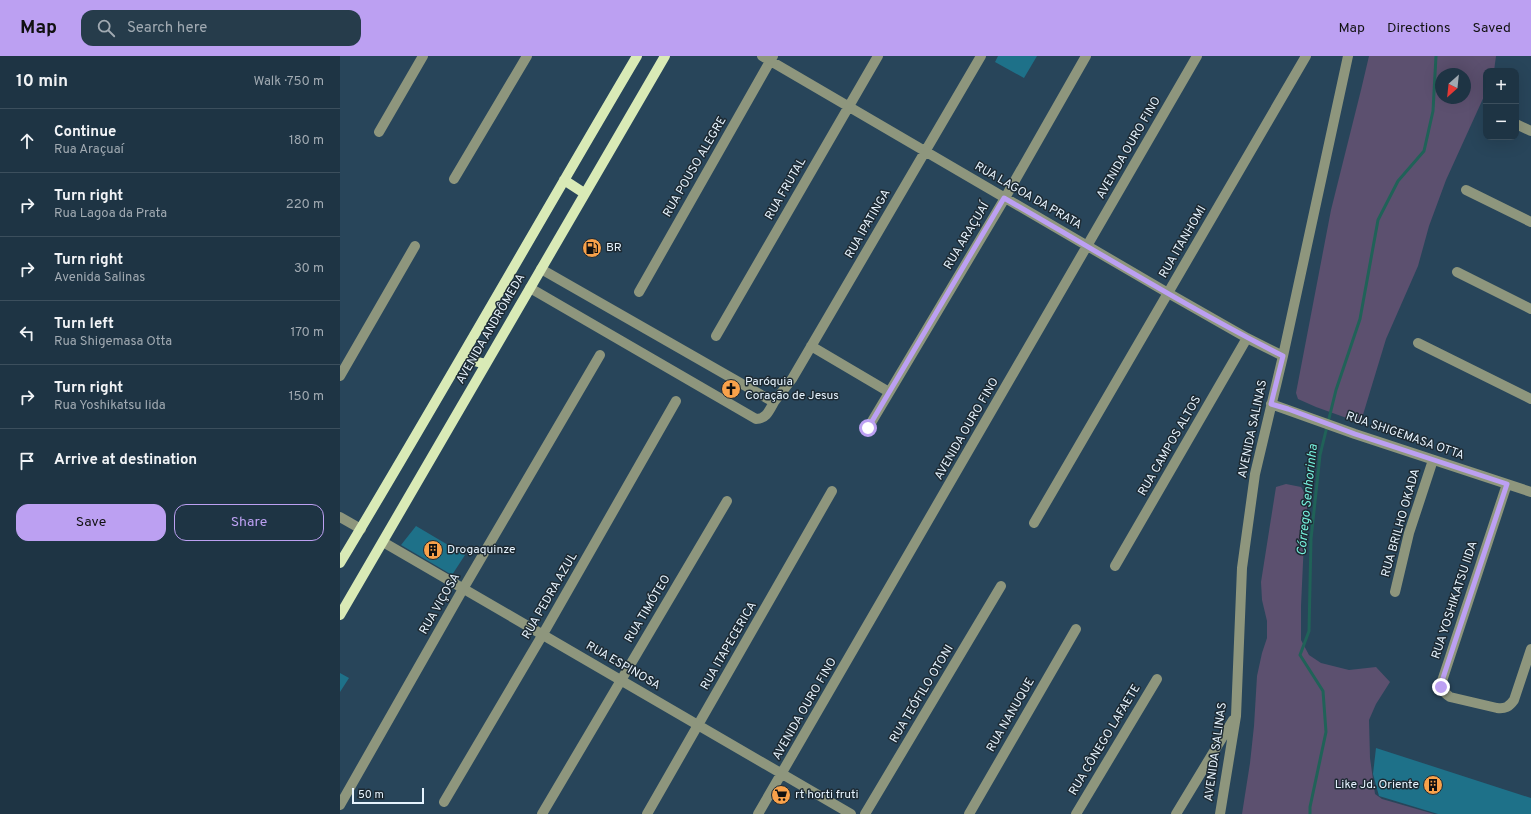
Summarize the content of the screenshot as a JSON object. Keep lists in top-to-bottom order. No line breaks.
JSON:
{"streets":{"main road":["AVENIDA ANDRÔMEDA"],"street":["AVENIDA OURO FINO","RUA POUSO ALEGRE","RUA FRUTAL","RUA LAGOA DA PRATA","RUA IPATINGA","RUA ARAÇUAÍ","RUA ITANHOMI","AVENIDA SALINAS","RUA SHIGEMASA OTTA","RUA CAMPOS ALTOS","RUA BRILHO OKADA","RUA PEDRA AZUL","RUA YOSHIKATSU IIDA","RUA VIÇOSA","RUA TIMÓTEO","RUA ITAPECERICA","RUA ESPINOSA","RUA TEÓFILO OTONI","RUA NANUQUE","RUA CÔNEGO LAFAETE"]},"crossings":[["AVENIDA OURO FINO","RUA LAGOA DA PRATA"],["AVENIDA OURO FINO","RUA ESPINOSA"],["RUA POUSO ALEGRE","RUA LAGOA DA PRATA"],["RUA FRUTAL","RUA LAGOA DA PRATA"],["RUA LAGOA DA PRATA","RUA IPATINGA"],["RUA LAGOA DA PRATA","RUA ARAÇUAÍ"],["RUA LAGOA DA PRATA","RUA ITANHOMI"],["RUA LAGOA DA PRATA","AVENIDA SALINAS"],["RUA LAGOA DA PRATA","RUA CAMPOS ALTOS"],["RUA IPATINGA","AVENIDA ANDRÔMEDA"],["AVENIDA ANDRÔMEDA","RUA ESPINOSA"],["AVENIDA SALINAS","RUA SHIGEMASA OTTA"],["RUA SHIGEMASA OTTA","RUA BRILHO OKADA"],["RUA SHIGEMASA OTTA","RUA YOSHIKATSU IIDA"],["RUA PEDRA AZUL","RUA ESPINOSA"],["RUA VIÇOSA","RUA ESPINOSA"],["RUA TIMÓTEO","RUA ESPINOSA"],["RUA ITAPECERICA","RUA ESPINOSA"]],"water":["Córrego Senhorinha"],"places":{"fuel station":["BR"],"church":["Paróquia Coração de Jesus"],"building":["Drogaquinze","Like Jd. Oriente"],"supermarket":["rt horti fruti"]},"scale_bar":"50 m","north":"bottom left","page":{"header":"Map","search":"Search here","nav":["Map","Directions","Saved"],"heading":["10 min","Walk · 750 m"],"map_buttons":["+","−"],"list":[["Continue","Rua Araçuaí","180 m"],["Turn right","Rua Lagoa da Prata","220 m"],["Turn right","Avenida Salinas","30 m"],["Turn left","Rua Shigemasa Otta","170 m"],["Turn right","Rua Yoshikatsu Iida","150 m"],"Arrive at destination"],"buttons":["Save","Share"],"scale":"50 m"}}
